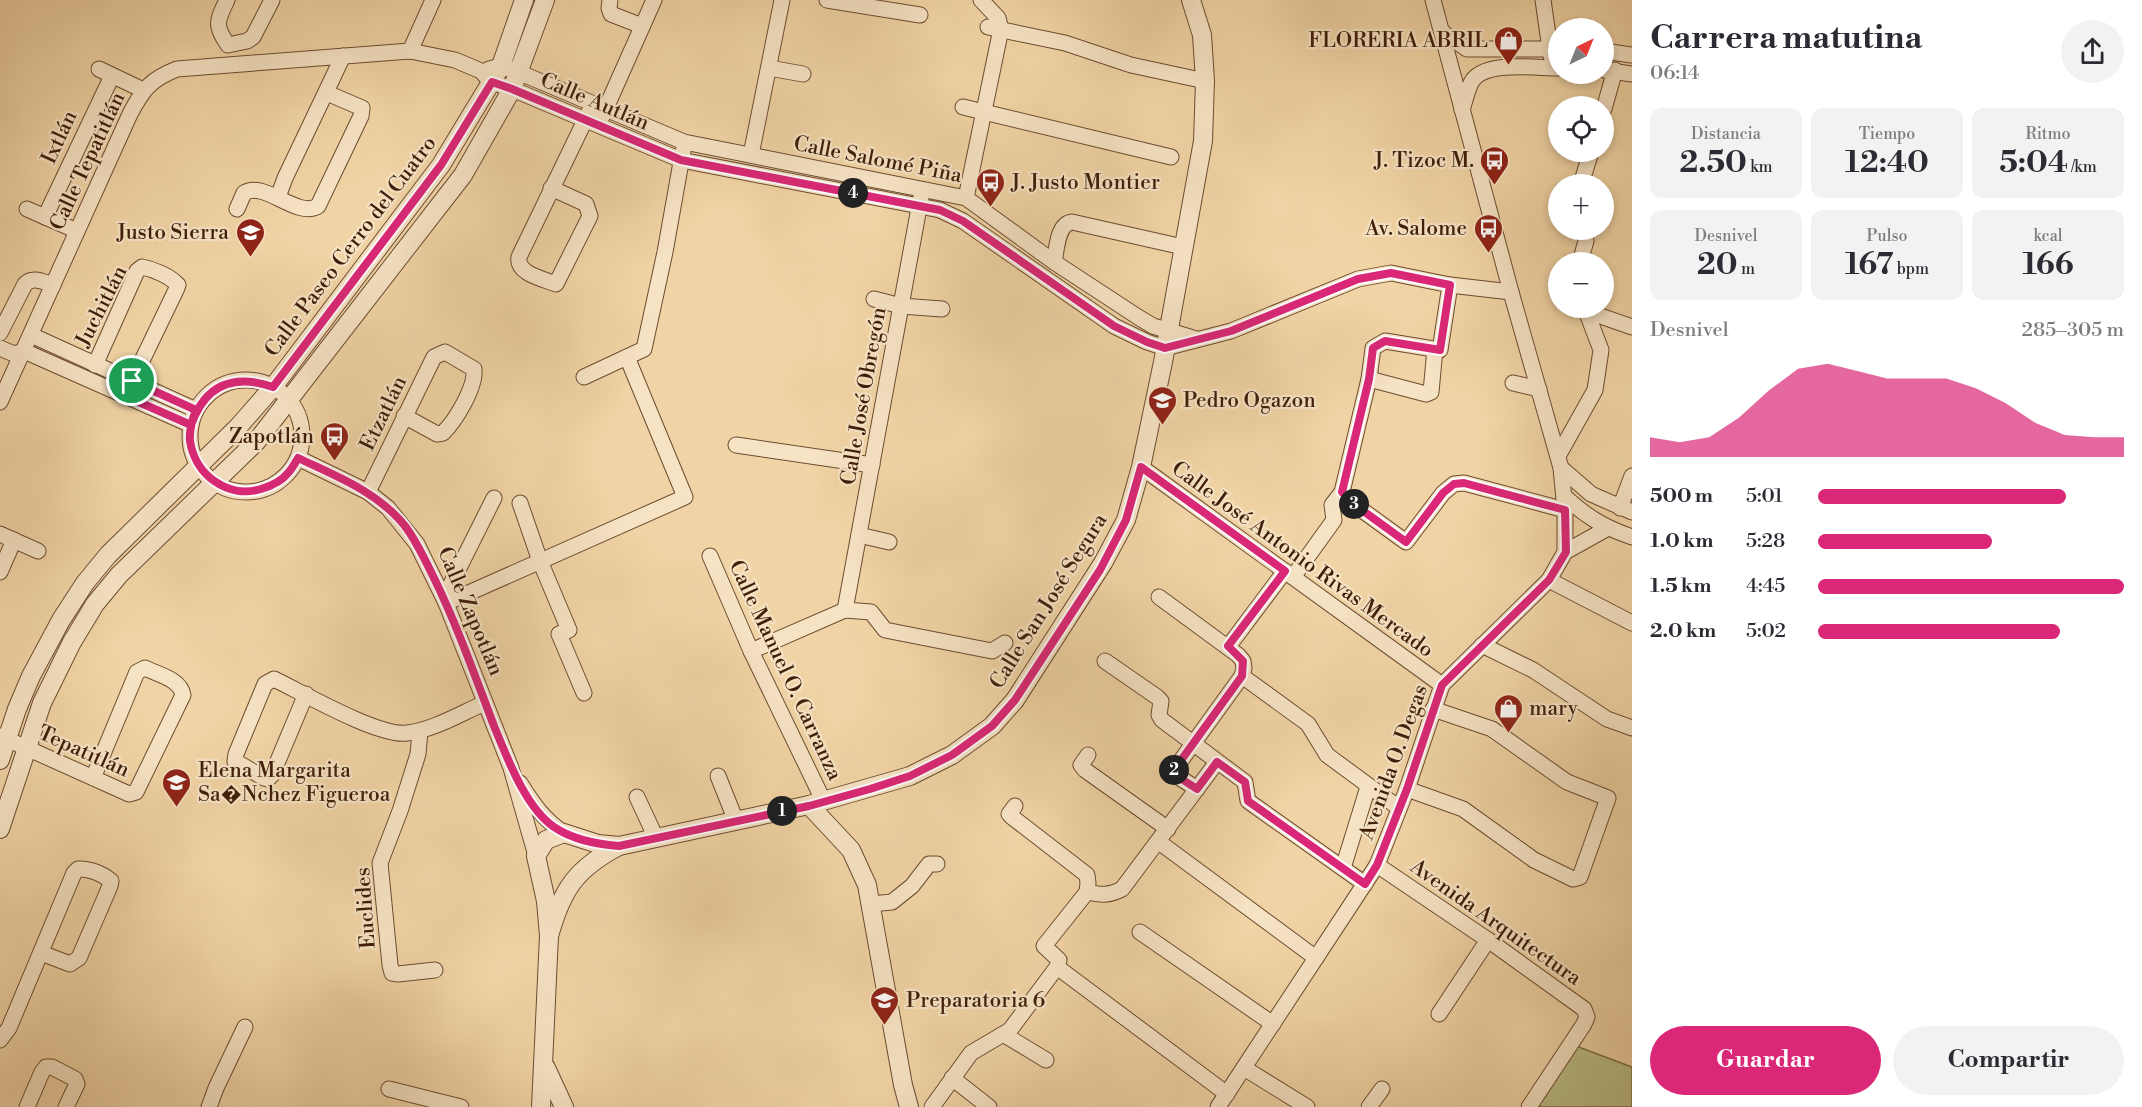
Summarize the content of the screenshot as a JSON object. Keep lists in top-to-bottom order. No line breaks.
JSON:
{"streets":{"street":["Calle Autlán","Ixtlán","Calle Salomé Piña","Calle Tepatitlán","Calle Paseo Cerro del Cuatro","Juchitlán","Calle José Obregón","Etzatlán","Calle José Antonio Rivas Mercado","Calle San José Segura","Calle Zapotlán","Calle Manuel O. Carranza","Tepatitlán","Avenida O. Degas","Euclides","Avenida Arquitectura"]},"crossings":[["Calle Autlán","Calle Salomé Piña"],["Calle Autlán","Calle Tepatitlán"],["Calle Autlán","Calle Paseo Cerro del Cuatro"],["Ixtlán","Calle Tepatitlán"],["Calle Salomé Piña","Calle José Obregón"],["Calle Salomé Piña","Calle San José Segura"],["Calle Tepatitlán","Calle Paseo Cerro del Cuatro"],["Calle Paseo Cerro del Cuatro","Tepatitlán"],["Etzatlán","Calle Zapotlán"],["Calle José Antonio Rivas Mercado","Calle San José Segura"],["Calle José Antonio Rivas Mercado","Avenida O. Degas"],["Calle San José Segura","Calle Zapotlán"],["Calle San José Segura","Calle Manuel O. Carranza"],["Avenida O. Degas","Avenida Arquitectura"]],"places":{"shop":["FLORERIA ABRIL","mary"],"bus stop":["J. Tizoc M.","J. Justo Montier","Av. Salome","Zapotlán"],"school or university":["Justo Sierra","Pedro Ogazon","Elena Margarita Sa�Nchez Figueroa","Preparatoria 6"]},"north":"top right","page":{"heading":["Carrera matutina","06:14"],"map_buttons":["+","−"],"stats":[["Distancia","2.50 km"],["Tiempo","12:40"],["Ritmo","5:04 /km"],["Desnivel","20 m"],["Pulso","167 bpm"],["kcal","166"]],"pins":["4","3","2","1"],"chart":["Desnivel","285–305 m"],"list":[{"name":"500 m","note":"5:01"},{"name":"1.0 km","note":"5:28"},{"name":"1.5 km","note":"4:45"},{"name":"2.0 km","note":"5:02"}],"buttons":["Guardar","Compartir"]}}
